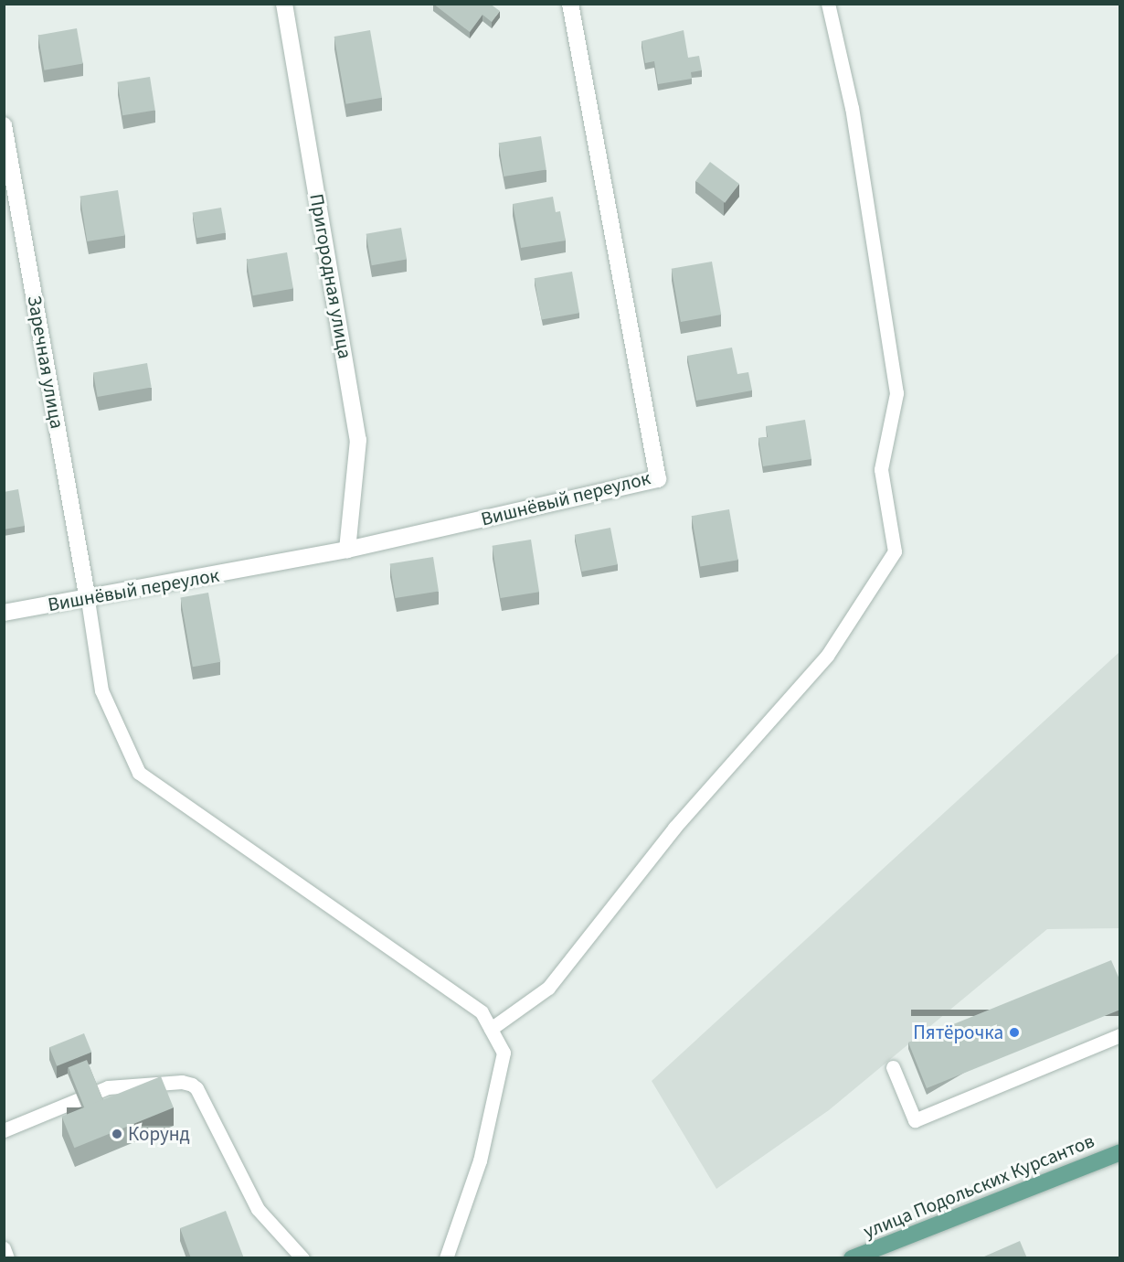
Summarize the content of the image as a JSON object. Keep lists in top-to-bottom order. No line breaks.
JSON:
{"streets":{"main road":["улица Подольских Курсантов"],"street":["Пригородная улица","Заречная улица","Вишнёвый переулок"]},"crossings":[["Пригородная улица","Вишнёвый переулок"],["Заречная улица","Вишнёвый переулок"]],"places":["Пятёрочка","Корунд"]}
